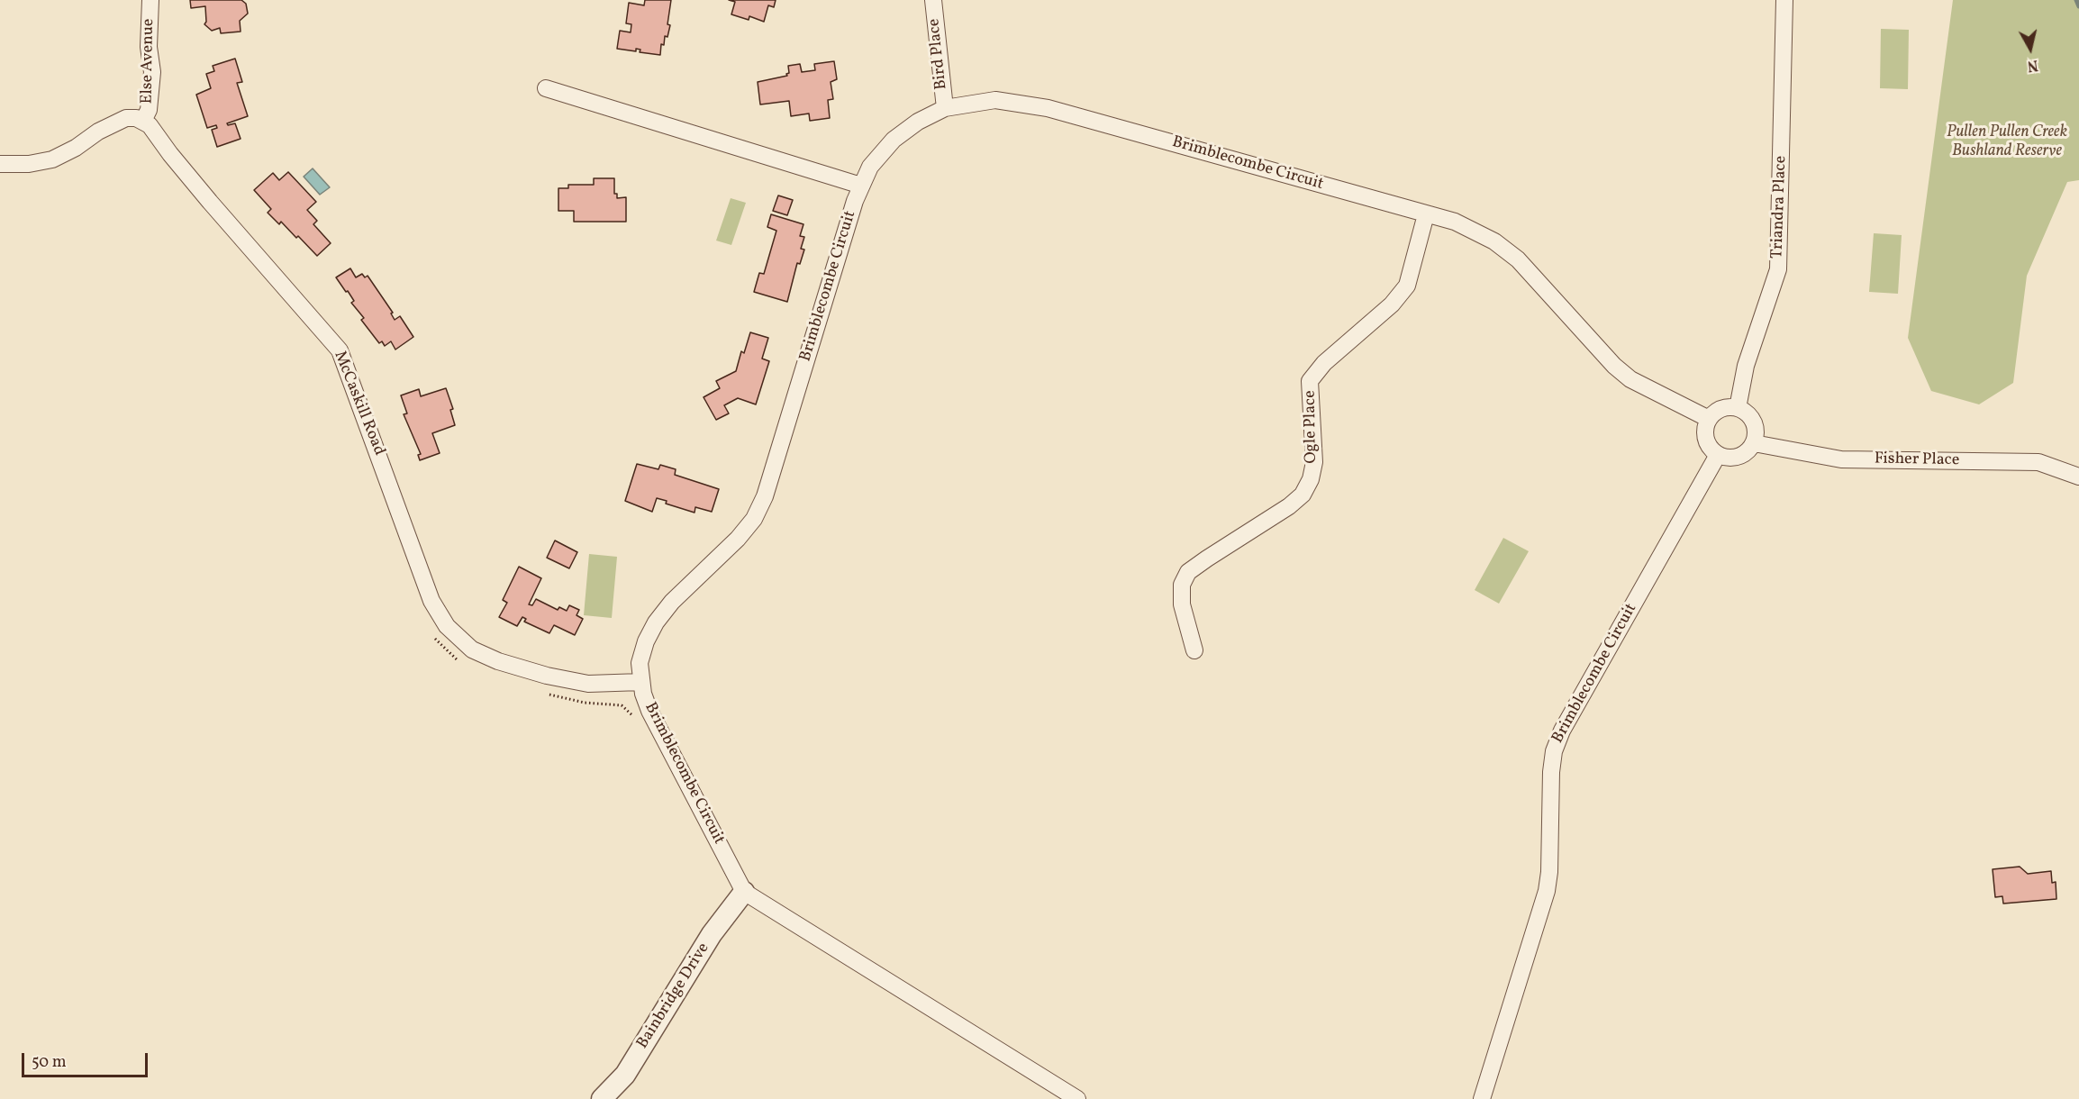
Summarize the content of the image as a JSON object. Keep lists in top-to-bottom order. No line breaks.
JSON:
{"streets":{"street":["Bird Place","Else Avenue","Brimblecombe Circuit","Triandra Place","McCaskill Road","Ogle Place","Fisher Place","Bainbridge Drive"]},"crossings":[["Bird Place","Brimblecombe Circuit"],["Else Avenue","McCaskill Road"],["Brimblecombe Circuit","Triandra Place"],["Brimblecombe Circuit","McCaskill Road"],["Brimblecombe Circuit","Ogle Place"],["Brimblecombe Circuit","Fisher Place"],["Brimblecombe Circuit","Bainbridge Drive"],["Triandra Place","Fisher Place"]],"parks":["Pullen Pullen Creek Bushland Reserve"],"scale_bar":"50 m","north":"bottom"}
